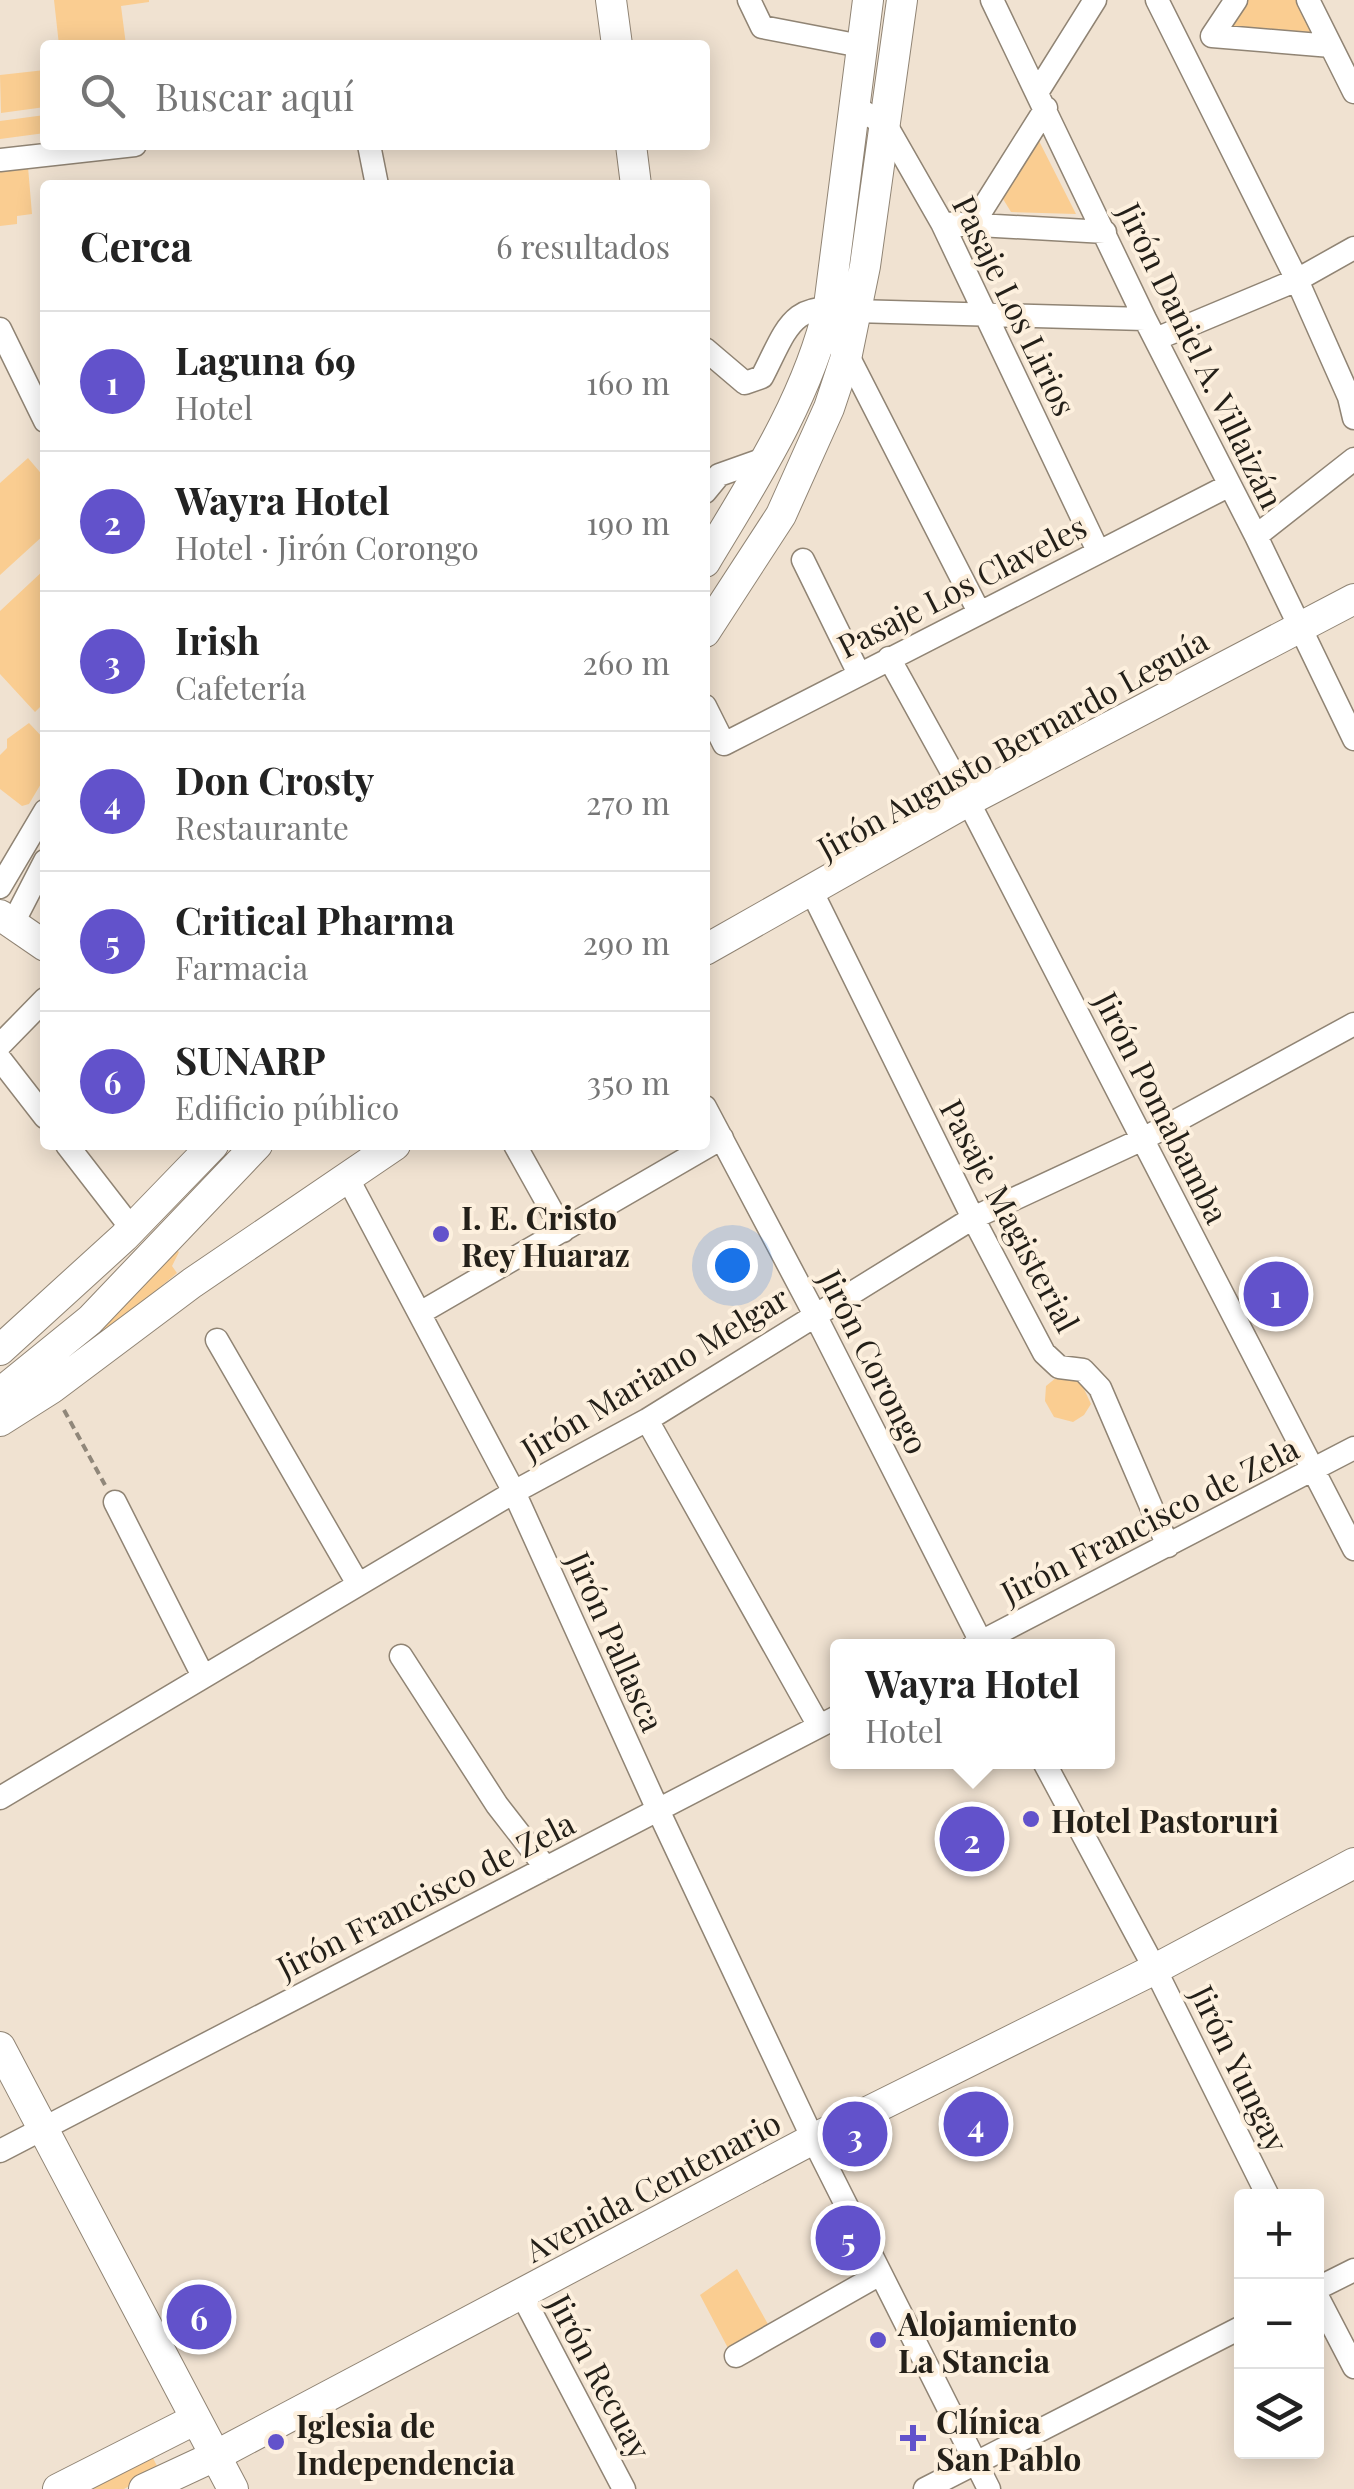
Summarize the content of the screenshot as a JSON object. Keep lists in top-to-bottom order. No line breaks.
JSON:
{"streets":{"main road":["Jirón Augusto Bernardo Leguía","Avenida Centenario"],"street":["Pasaje Los Lirios","Jirón Daniel A. Villaizán","Pasaje Los Claveles","Jirón Pomabamba","Pasaje Magisterial","Jirón Corongo","Jirón Mariano Melgar","Jirón Francisco de Zela","Jirón Pallasca","Jirón Yungay","Jirón Recuay"]},"crossings":[["Pasaje Los Lirios","Pasaje Los Claveles"],["Jirón Daniel A. Villaizán","Pasaje Los Claveles"],["Jirón Daniel A. Villaizán","Jirón Augusto Bernardo Leguía"],["Pasaje Los Claveles","Jirón Pomabamba"],["Jirón Augusto Bernardo Leguía","Jirón Pomabamba"],["Jirón Augusto Bernardo Leguía","Pasaje Magisterial"],["Jirón Pomabamba","Jirón Mariano Melgar"],["Jirón Pomabamba","Jirón Francisco de Zela"],["Pasaje Magisterial","Jirón Mariano Melgar"],["Pasaje Magisterial","Jirón Francisco de Zela"],["Jirón Corongo","Jirón Mariano Melgar"],["Jirón Mariano Melgar","Jirón Pallasca"],["Jirón Francisco de Zela","Jirón Pallasca"],["Jirón Pallasca","Avenida Centenario"],["Jirón Yungay","Avenida Centenario"],["Avenida Centenario","Jirón Recuay"]],"places":{"other":["I. E. Cristo Rey Huaraz","Hotel Pastoruri","Alojamiento La Stancia","Iglesia de Independencia"],"health":["Clínica San Pablo"]},"page":{"search":"Buscar aquí","heading":["Cerca","6 resultados"],"list":[{"mark":"1","name":"Laguna 69","note":"Hotel","value":"160 m"},{"mark":"2","name":"Wayra Hotel","note":"Hotel · Jirón Corongo","value":"190 m"},{"mark":"3","name":"Irish","note":"Cafetería","value":"260 m"},{"mark":"4","name":"Don Crosty","note":"Restaurante","value":"270 m"},{"mark":"5","name":"Critical Pharma","note":"Farmacia","value":"290 m"},{"mark":"6","name":"SUNARP","note":"Edificio público","value":"350 m"}],"pins":["1","2","4","3","5","6"],"popup":["Wayra Hotel","Hotel"],"map_buttons":["+","−"]}}
